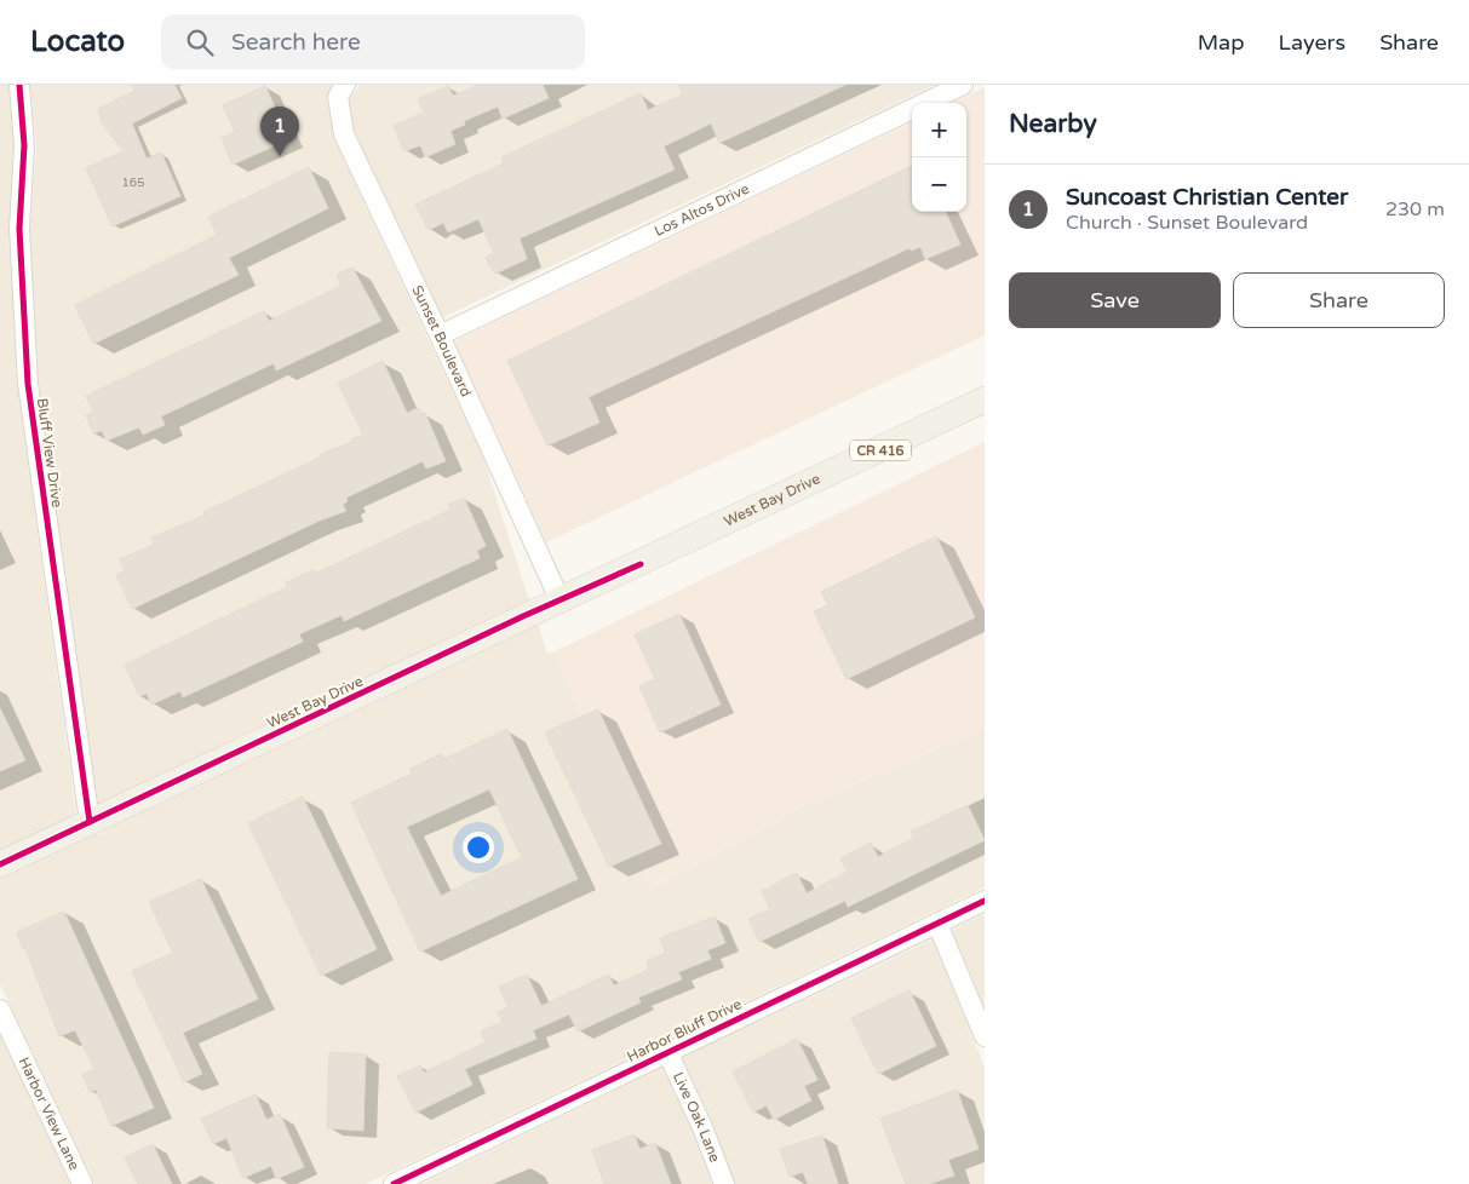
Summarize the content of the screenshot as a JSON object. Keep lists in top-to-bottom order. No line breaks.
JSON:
{"streets":{"main road":["CR 416","West Bay Drive"],"street":["Los Altos Drive","Sunset Boulevard","Bluff View Drive","Harbor Bluff Drive","Harbor View Lane","Live Oak Lane"]},"crossings":[["Los Altos Drive","Sunset Boulevard"],["Sunset Boulevard","West Bay Drive"],["Bluff View Drive","West Bay Drive"],["Harbor Bluff Drive","Live Oak Lane"]],"house_numbers":["165"],"page":{"header":"Locato","search":"Search here","nav":["Map","Layers","Share"],"heading":"Nearby","map_buttons":["+","−"],"pins":"1","list":[{"mark":"1","name":"Suncoast Christian Center","note":"Church · Sunset Boulevard","value":"230 m"}],"buttons":["Save","Share"]}}
